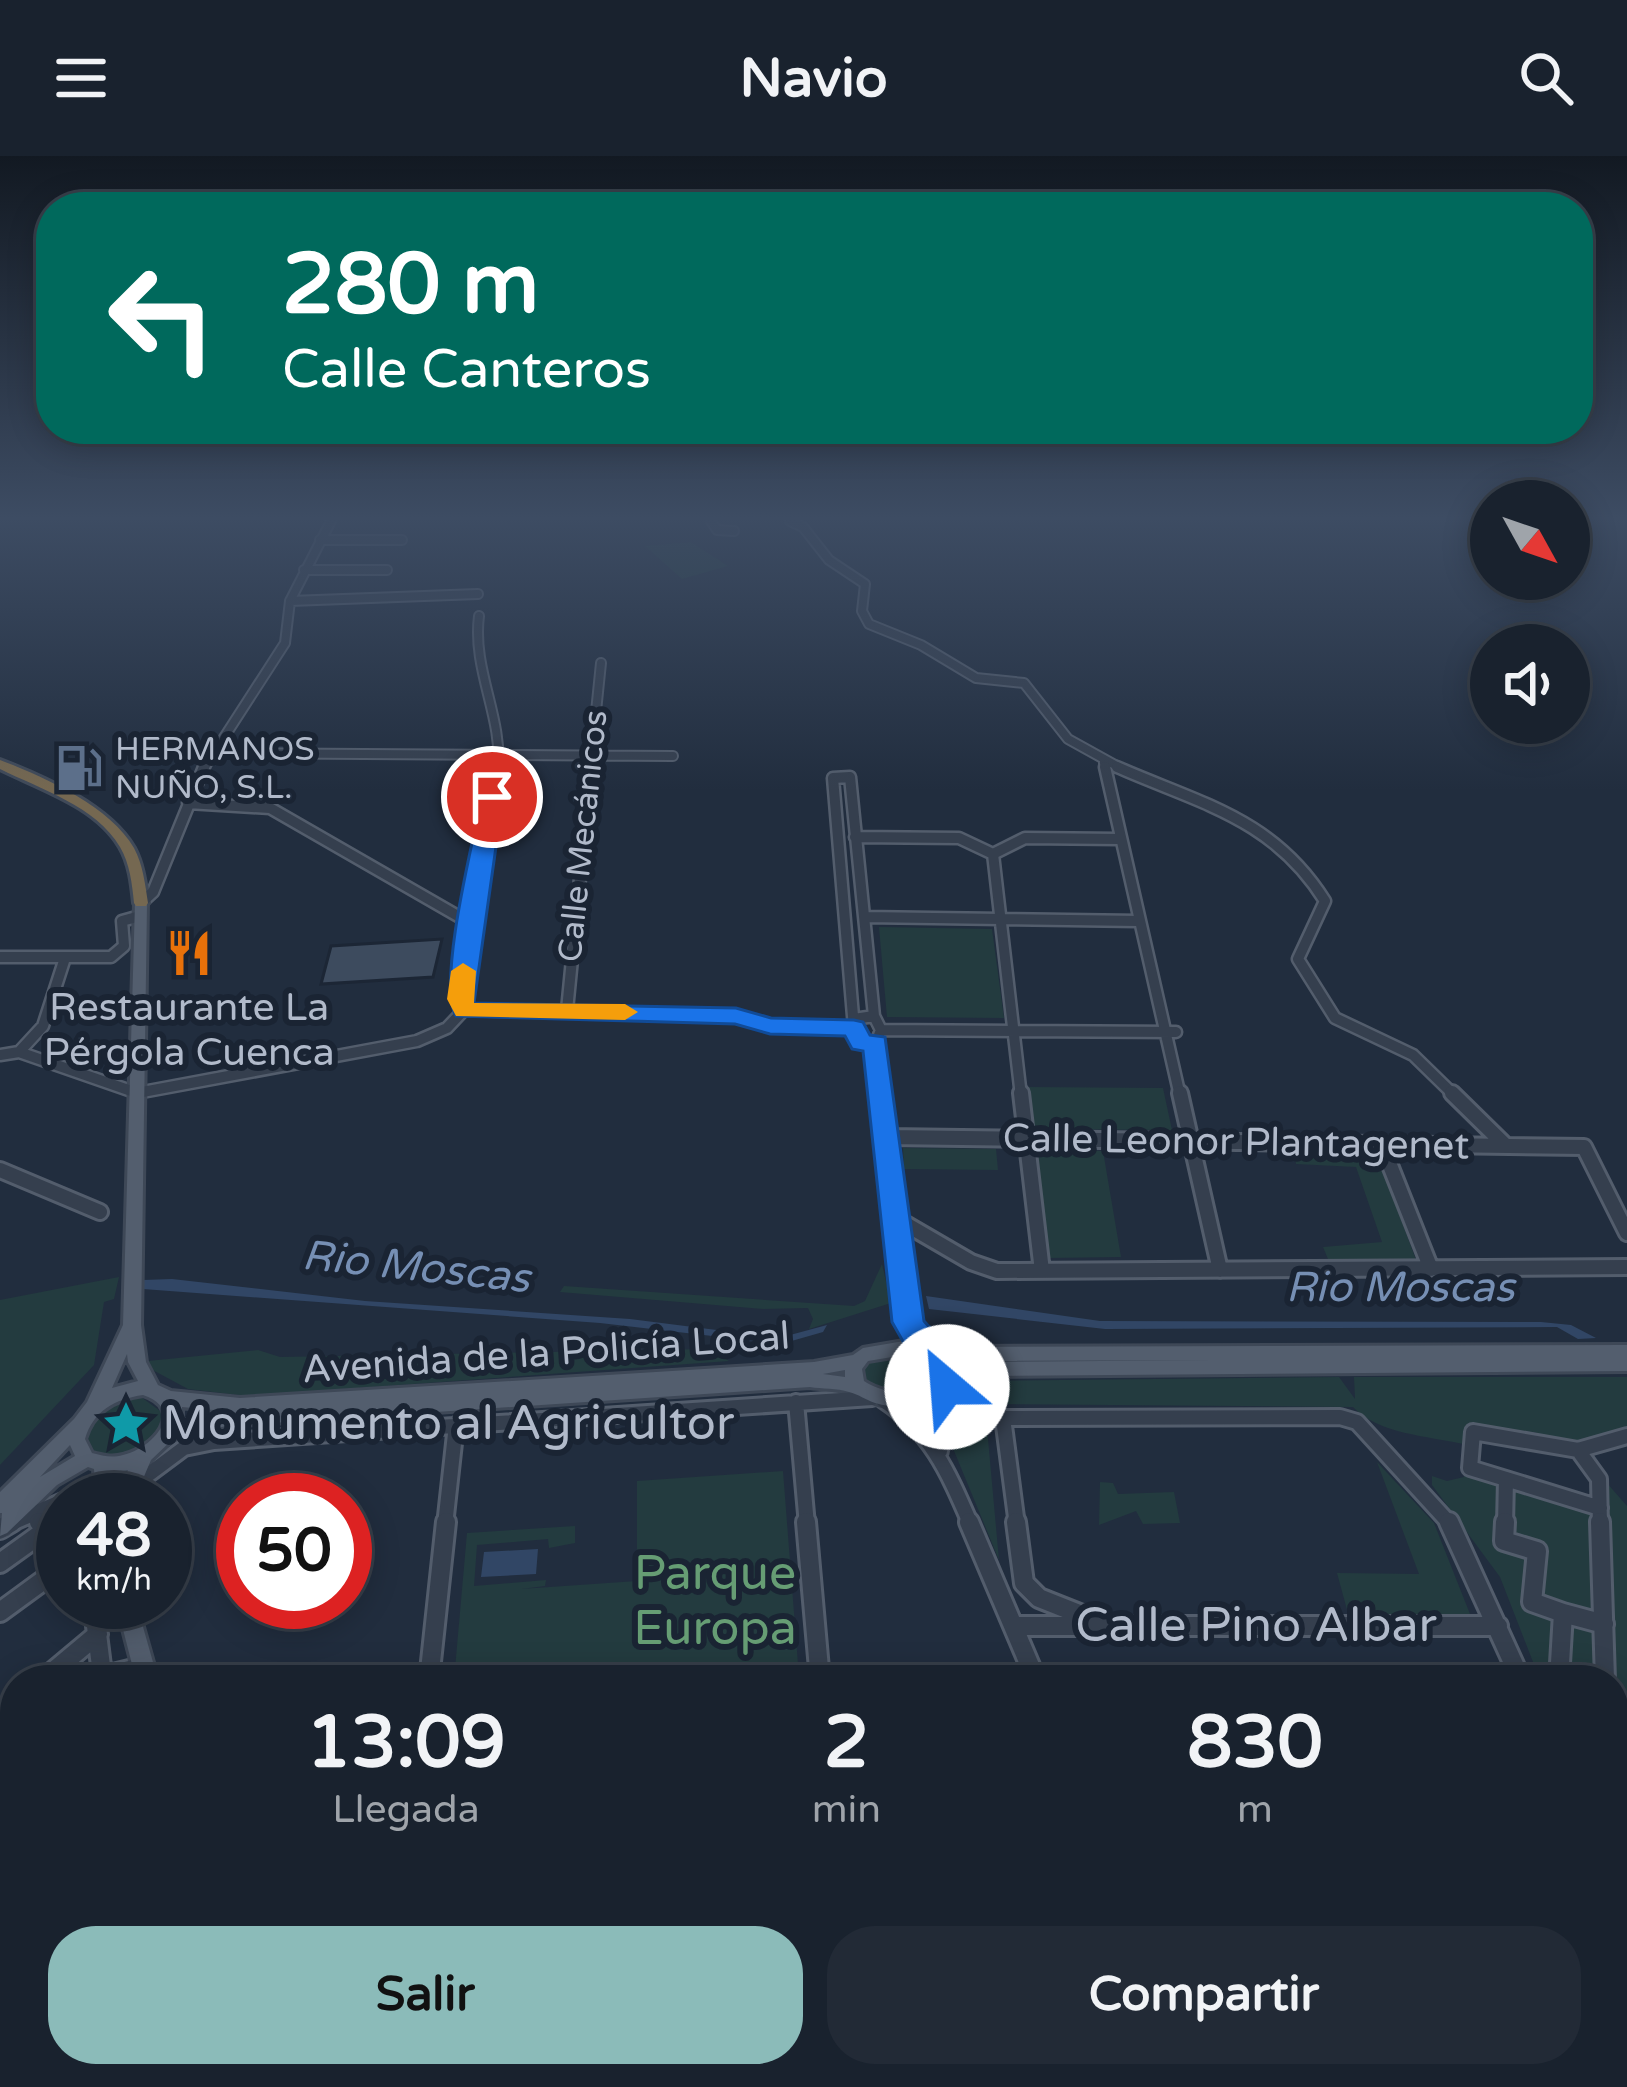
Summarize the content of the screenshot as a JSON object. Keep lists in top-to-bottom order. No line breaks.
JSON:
{"streets":{"main road":["Avenida de la Policía Local"],"street":["Calle Mecánicos","Calle Leonor Plantagenet","Calle Pino Albar"]},"water":["Rio Moscas"],"parks":["Parque Europa"],"places":{"fuel station":["HERMANOS NUÑO, S.L."],"restaurant":["Restaurante La Pérgola Cuenca"],"place":["Monumento al Agricultor"]},"north":"bottom right","page":{"header":"Navio","turn":["280 m","Calle Canteros"],"speed":"48 km/h","limit":"50","eta":["13:09","Llegada","2","min","830","m"],"buttons":["Salir","Compartir"]}}
